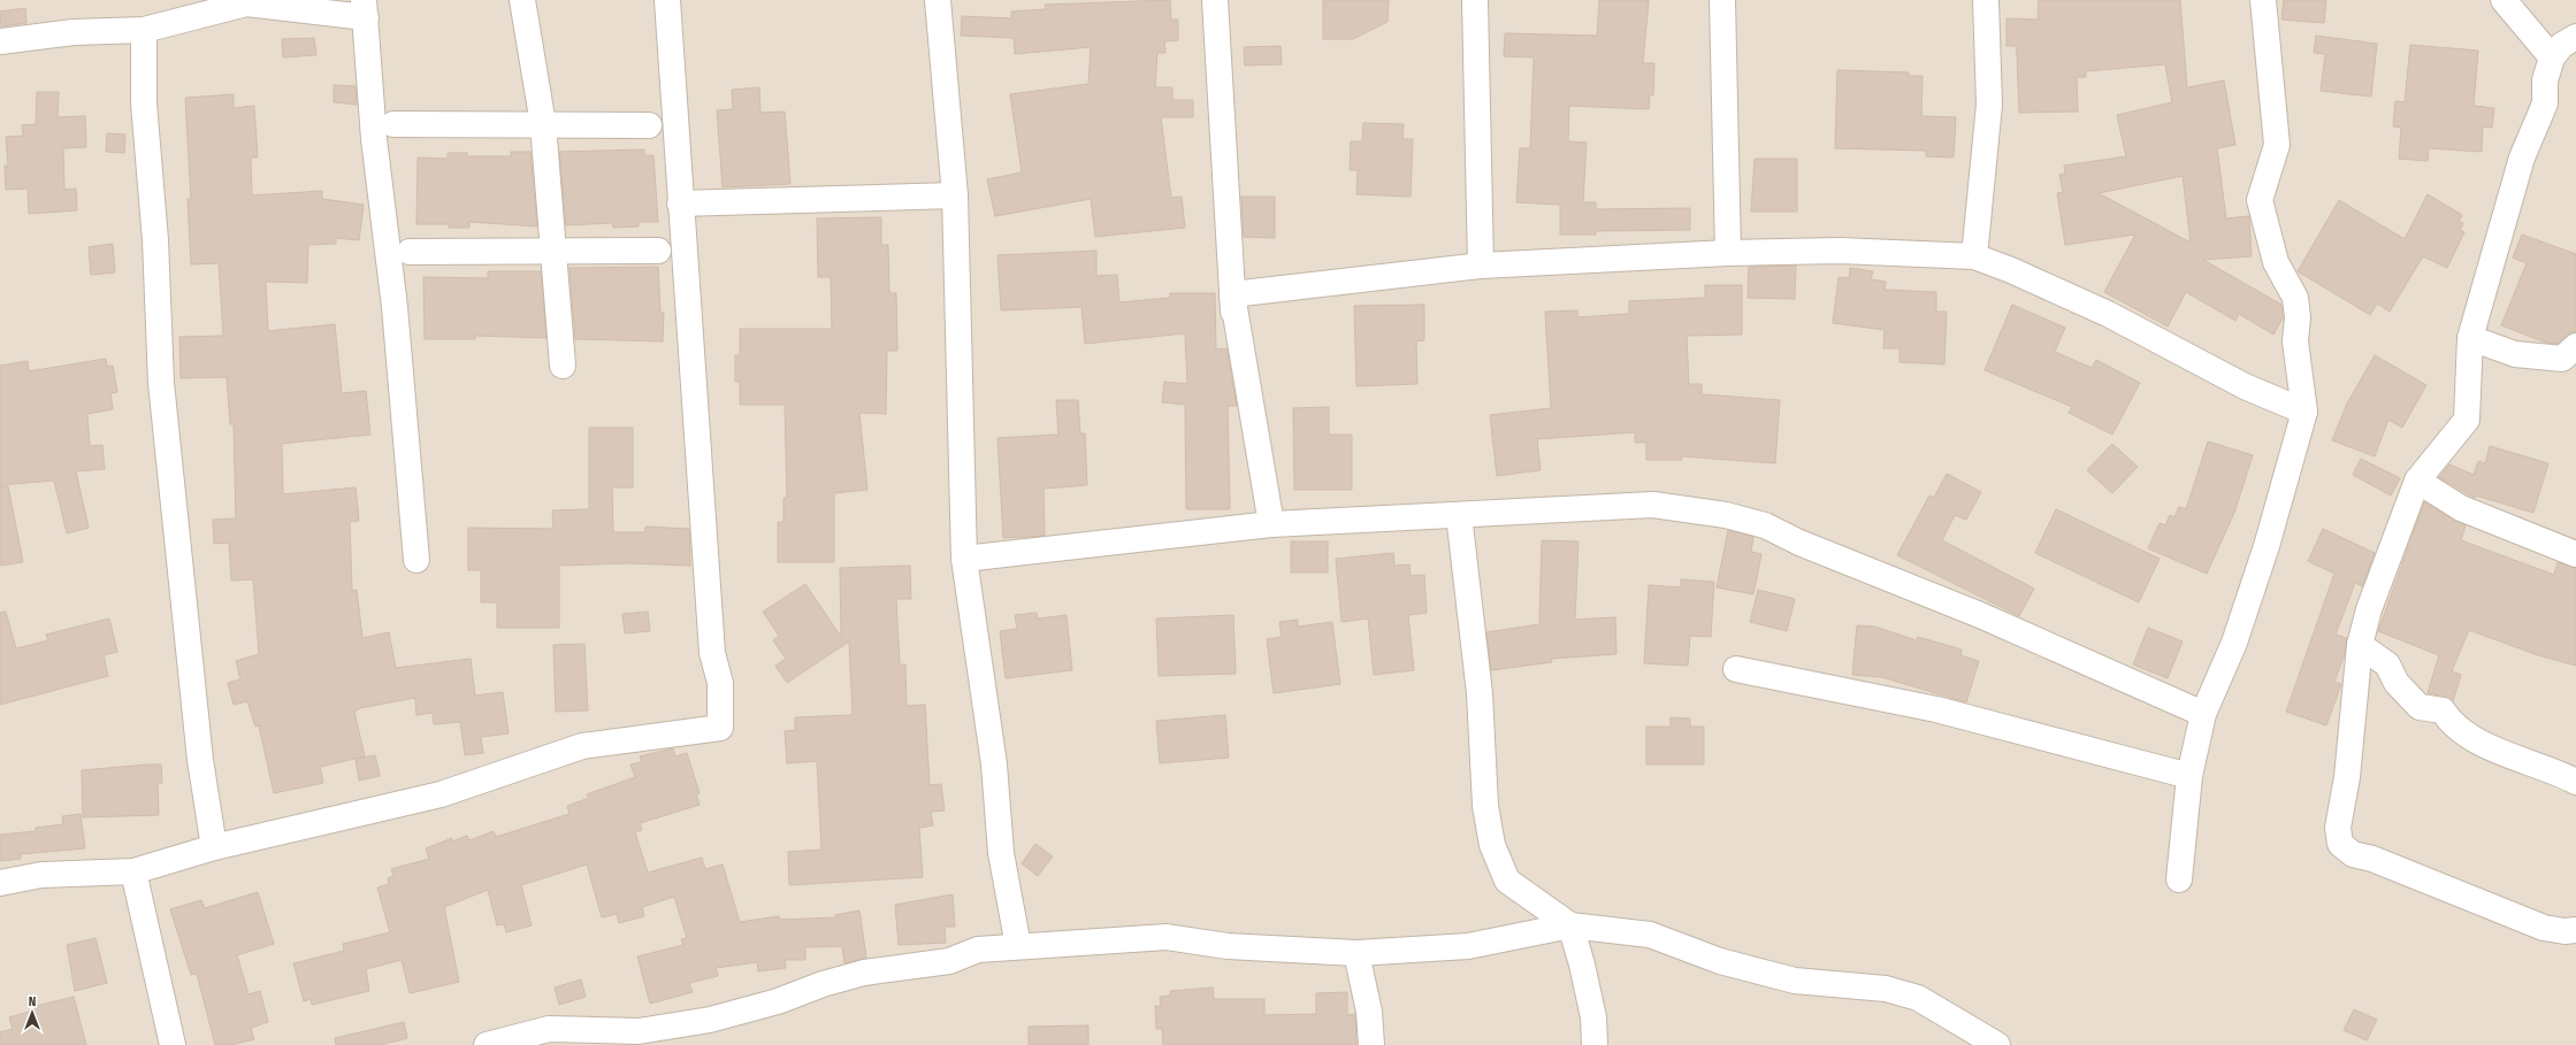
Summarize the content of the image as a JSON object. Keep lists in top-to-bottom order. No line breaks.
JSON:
{"north":"top"}
